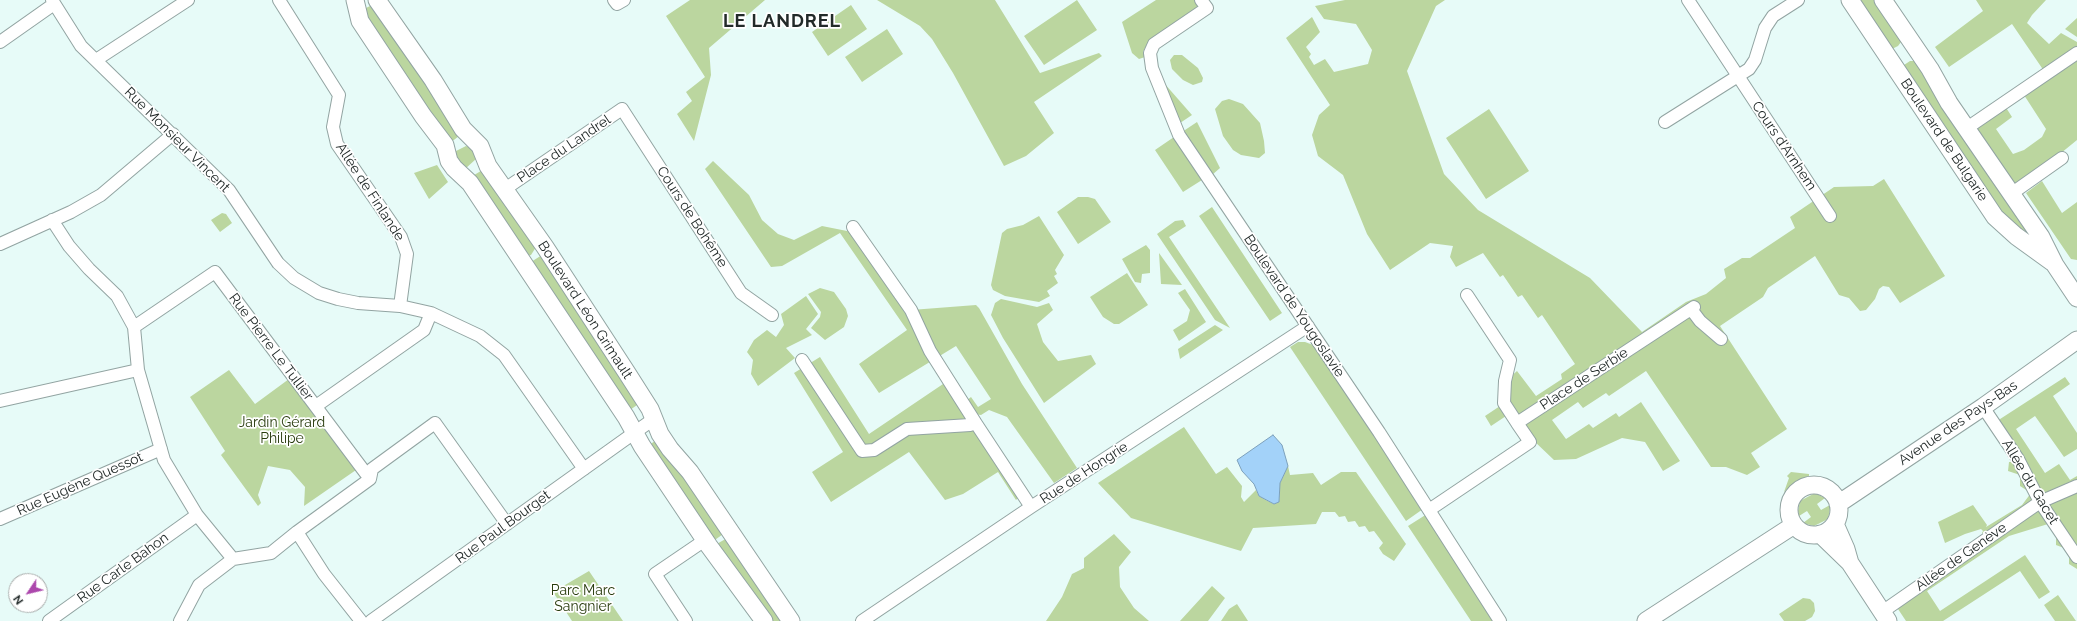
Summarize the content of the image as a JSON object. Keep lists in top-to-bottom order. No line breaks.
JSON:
{"streets":{"main road":["Boulevard de Bulgarie","Boulevard Léon Grimault","Avenue des Pays-Bas"],"street":["Rue Monsieur Vincent","Cours d'Arnhem","Place du Landrel","Allée de Finlande","Cours de Bohême","Boulevard de Yougoslavie","Rue Pierre Le Tullier","Place de Serbie","Rue de Hongrie","Allée du Gacet","Rue Eugène Quessot","Rue Paul Bourget","Allée de Genève","Rue Carle Bahon"]},"crossings":[["Rue Monsieur Vincent","Allée de Finlande"],["Rue Monsieur Vincent","Rue Paul Bourget"],["Place du Landrel","Cours de Bohême"],["Place du Landrel","Boulevard Léon Grimault"],["Boulevard de Yougoslavie","Rue de Hongrie"],["Boulevard Léon Grimault","Rue Paul Bourget"],["Avenue des Pays-Bas","Allée du Gacet"],["Allée du Gacet","Allée de Genève"]],"districts":["LE LANDREL"],"parks":["Jardin Gérard Philipe","Parc Marc Sangnier"],"north":"bottom left"}
